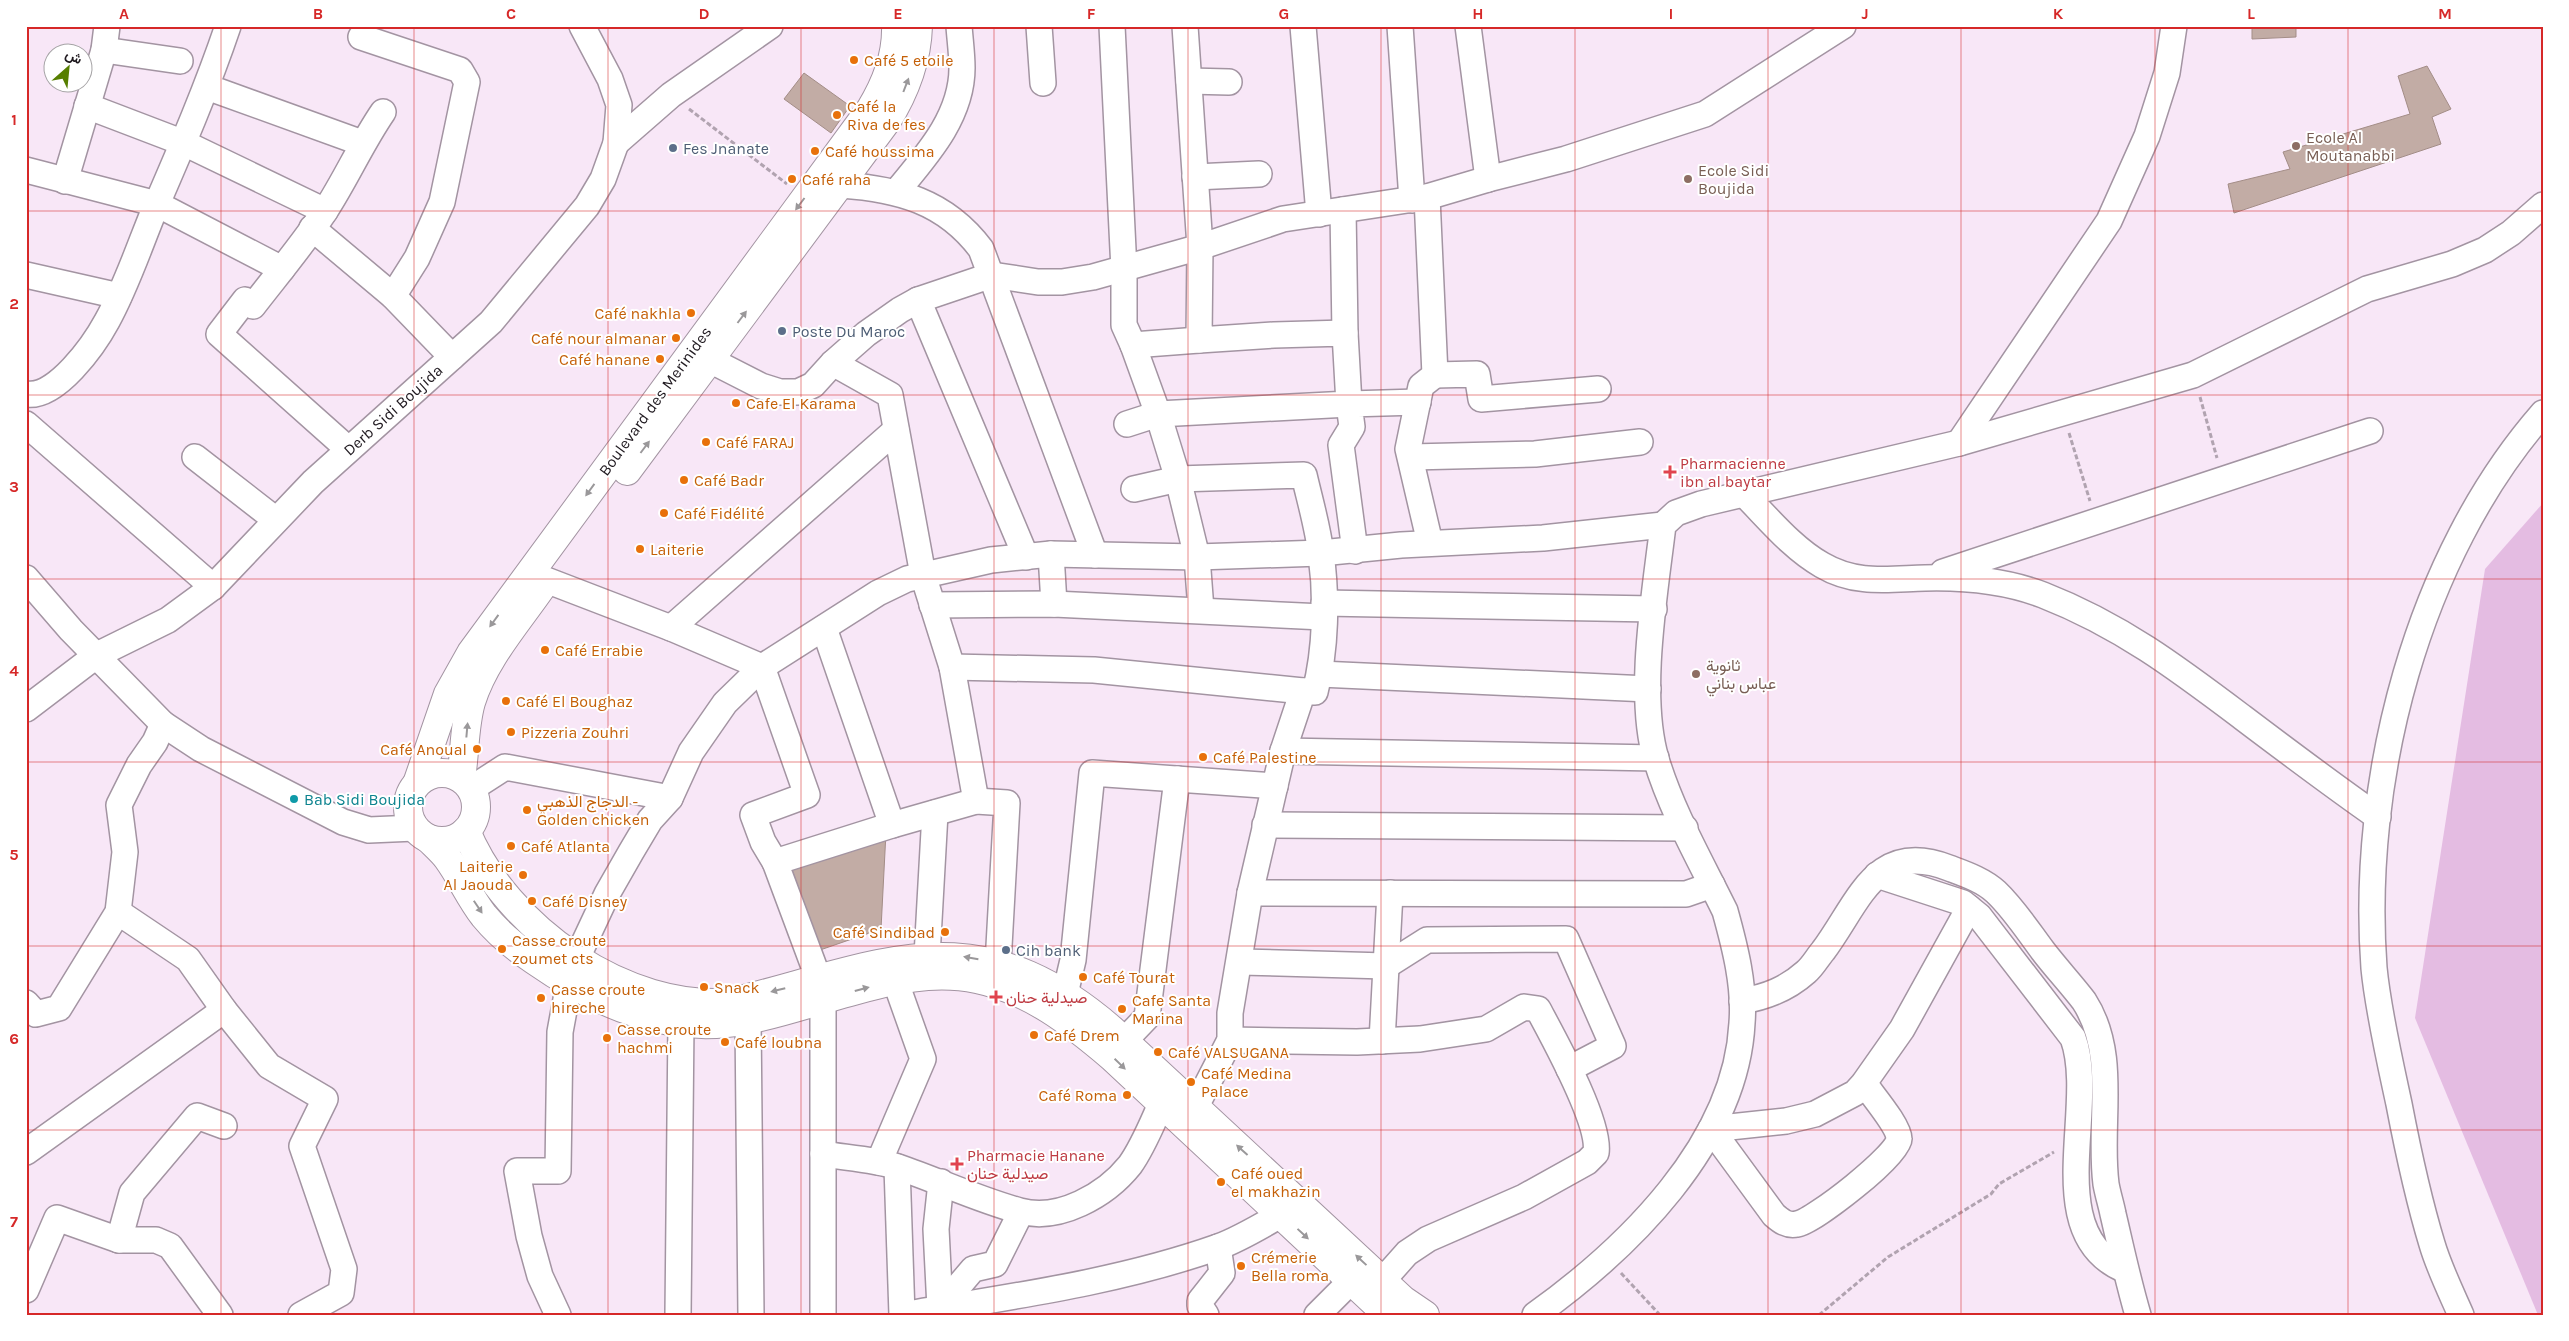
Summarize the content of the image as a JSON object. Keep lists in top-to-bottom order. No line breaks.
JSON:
{"streets":{"main road":["Boulevard des Merinides"],"street":["Derb Sidi Boujida"]},"places":{"other":["Café 5 etoile","Café la Riva de fes","Ecole Al Moutanabbi","Fes Jnanate","Café houssima","Café raha","Ecole Sidi Boujida","Café nakhla","Poste Du Maroc","Café nour almanar","Café hanane","Cafe El Karama","Café FARAJ","Café Badr","Café Fidélité","Laiterie","Café Errabie","ثانوية عباس بناني","Café El Boughaz","Pizzeria Zouhri","Café Anoual","Café Palestine","Bab Sidi Boujida","الدجاج الذهبي - Golden chicken","Café Atlanta","Laiterie Al Jaouda","Café Disney","Café Sindibad","Casse croute zoumet cts","Cih bank","Café Tourat","Snack","Casse croute hireche","Cafe Santa Marina","Café Drem","Casse croute hachmi","Café loubna","Café VALSUGANA","Café Medina Palace","Café Roma","Café oued el makhazin","Crémerie Bella roma"],"health":["Pharmacienne ibn al baytar","صيدلية حنان","Pharmacie Hanane صيدلية حنان"]},"north":"top right","grid":{"columns":["A","B","C","D","E","F","G","H","I","J","K","L","M"],"rows":["1","2","3","4","5","6","7"]}}
